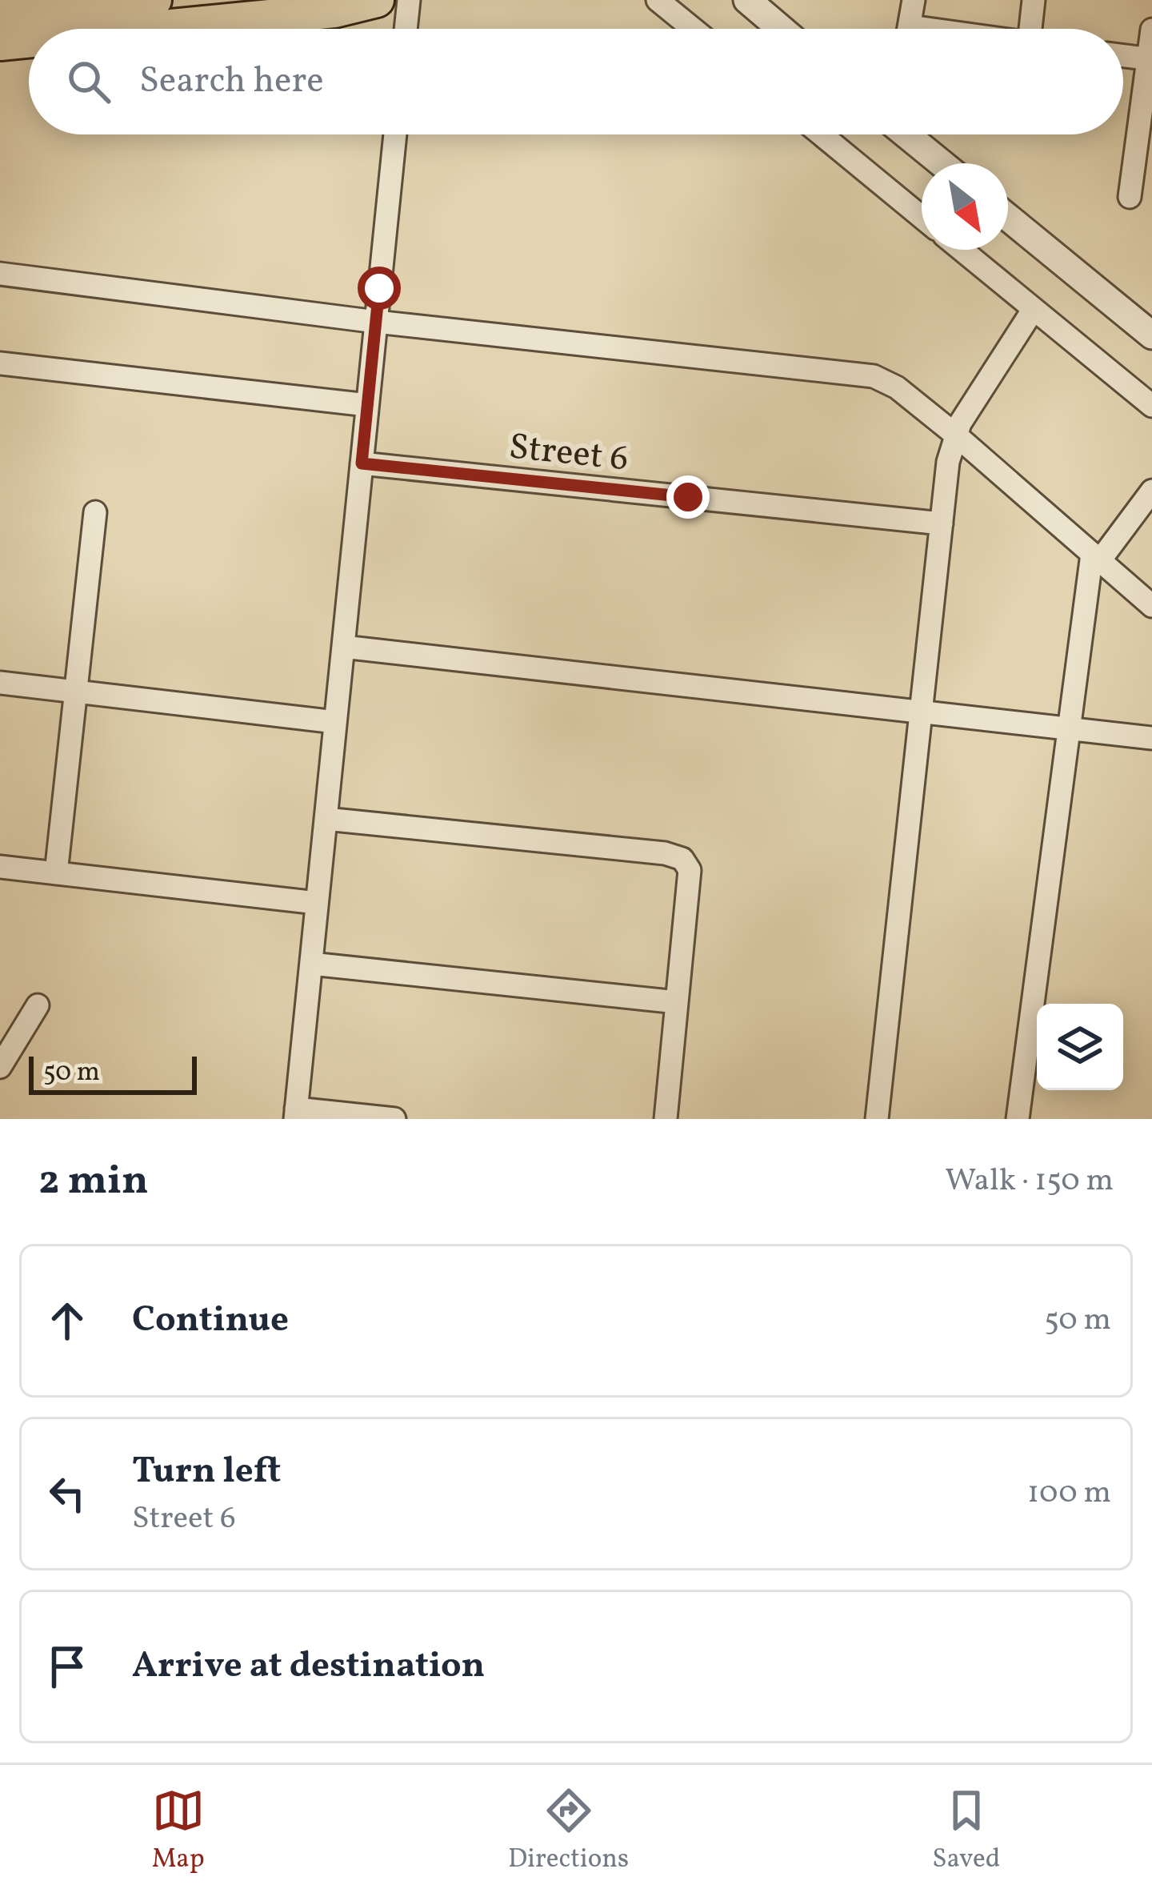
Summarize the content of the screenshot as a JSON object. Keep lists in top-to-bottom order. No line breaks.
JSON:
{"streets":{"street":["Street 6"]},"scale_bar":"50 m","north":"bottom right","page":{"search":"Search here","scale":"50 m","heading":["2 min","Walk · 150 m"],"list":[["Continue","50 m"],["Turn left","Street 6","100 m"],"Arrive at destination"],"nav":["Map","Directions","Saved"]}}
